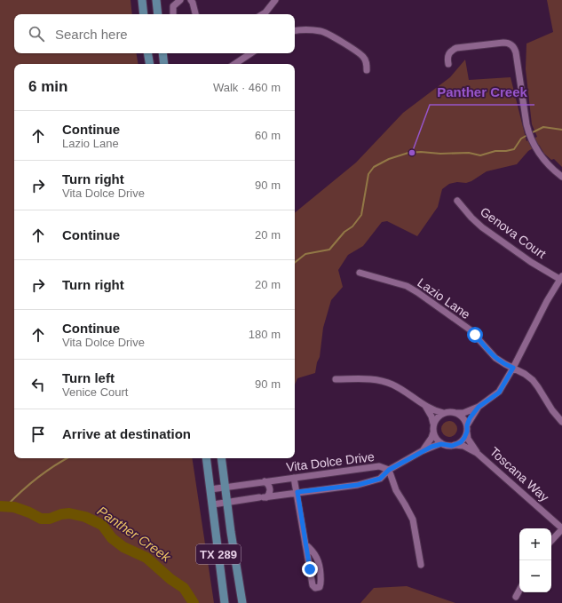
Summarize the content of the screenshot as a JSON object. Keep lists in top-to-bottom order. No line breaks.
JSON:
{"streets":{"main road":["TX 289"],"street":["Genova Court","Lazio Lane","Vita Dolce Drive","Toscana Way"]},"crossings":[["Vita Dolce Drive","Toscana Way"],["Vita Dolce Drive","TX 289"]],"water":["Panther Creek"],"places":["Panther Creek"],"page":{"search":"Search here","heading":["6 min","Walk · 460 m"],"list":[["Continue","Lazio Lane","60 m"],["Turn right","Vita Dolce Drive","90 m"],["Continue","20 m"],["Turn right","20 m"],["Continue","Vita Dolce Drive","180 m"],["Turn left","Venice Court","90 m"],"Arrive at destination"],"map_buttons":["+","−"]}}
